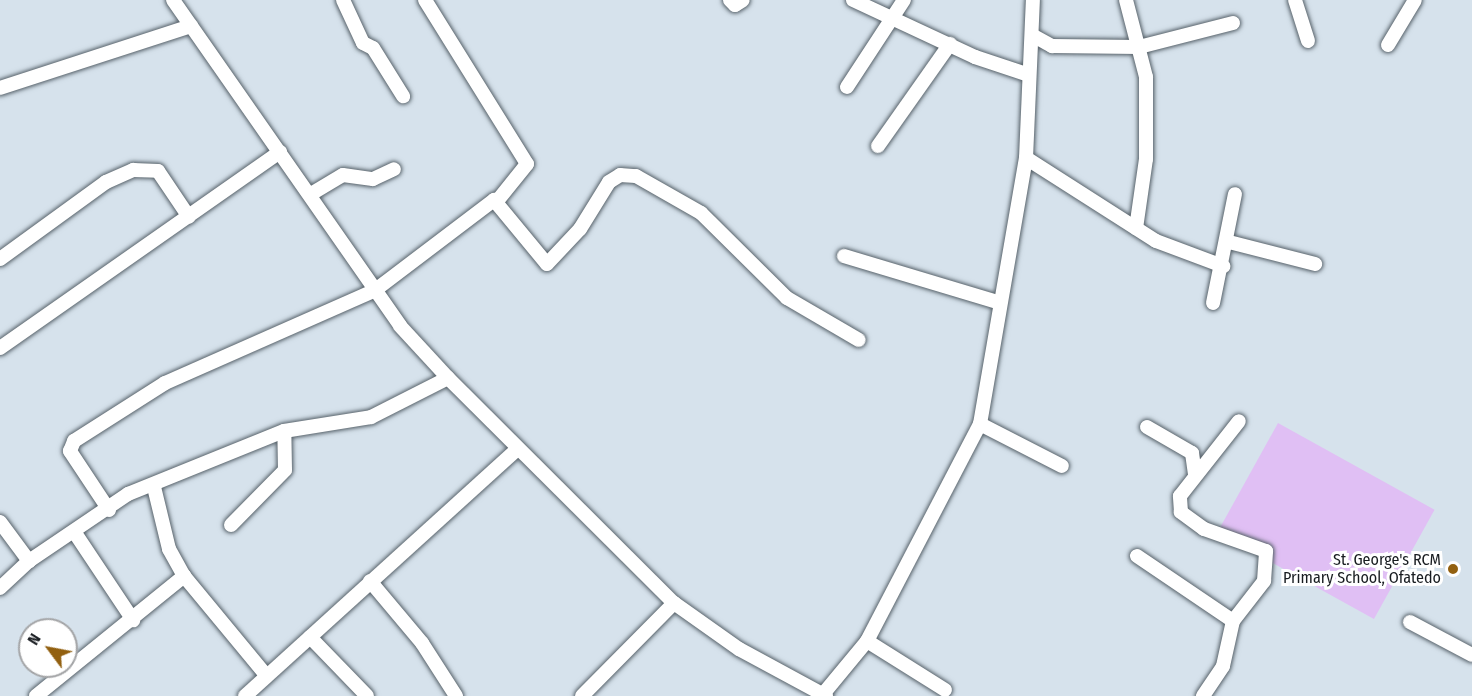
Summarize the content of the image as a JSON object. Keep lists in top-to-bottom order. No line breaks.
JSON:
{"places":["St. George's RCM Primary School, Ofatedo"],"north":"top left"}
